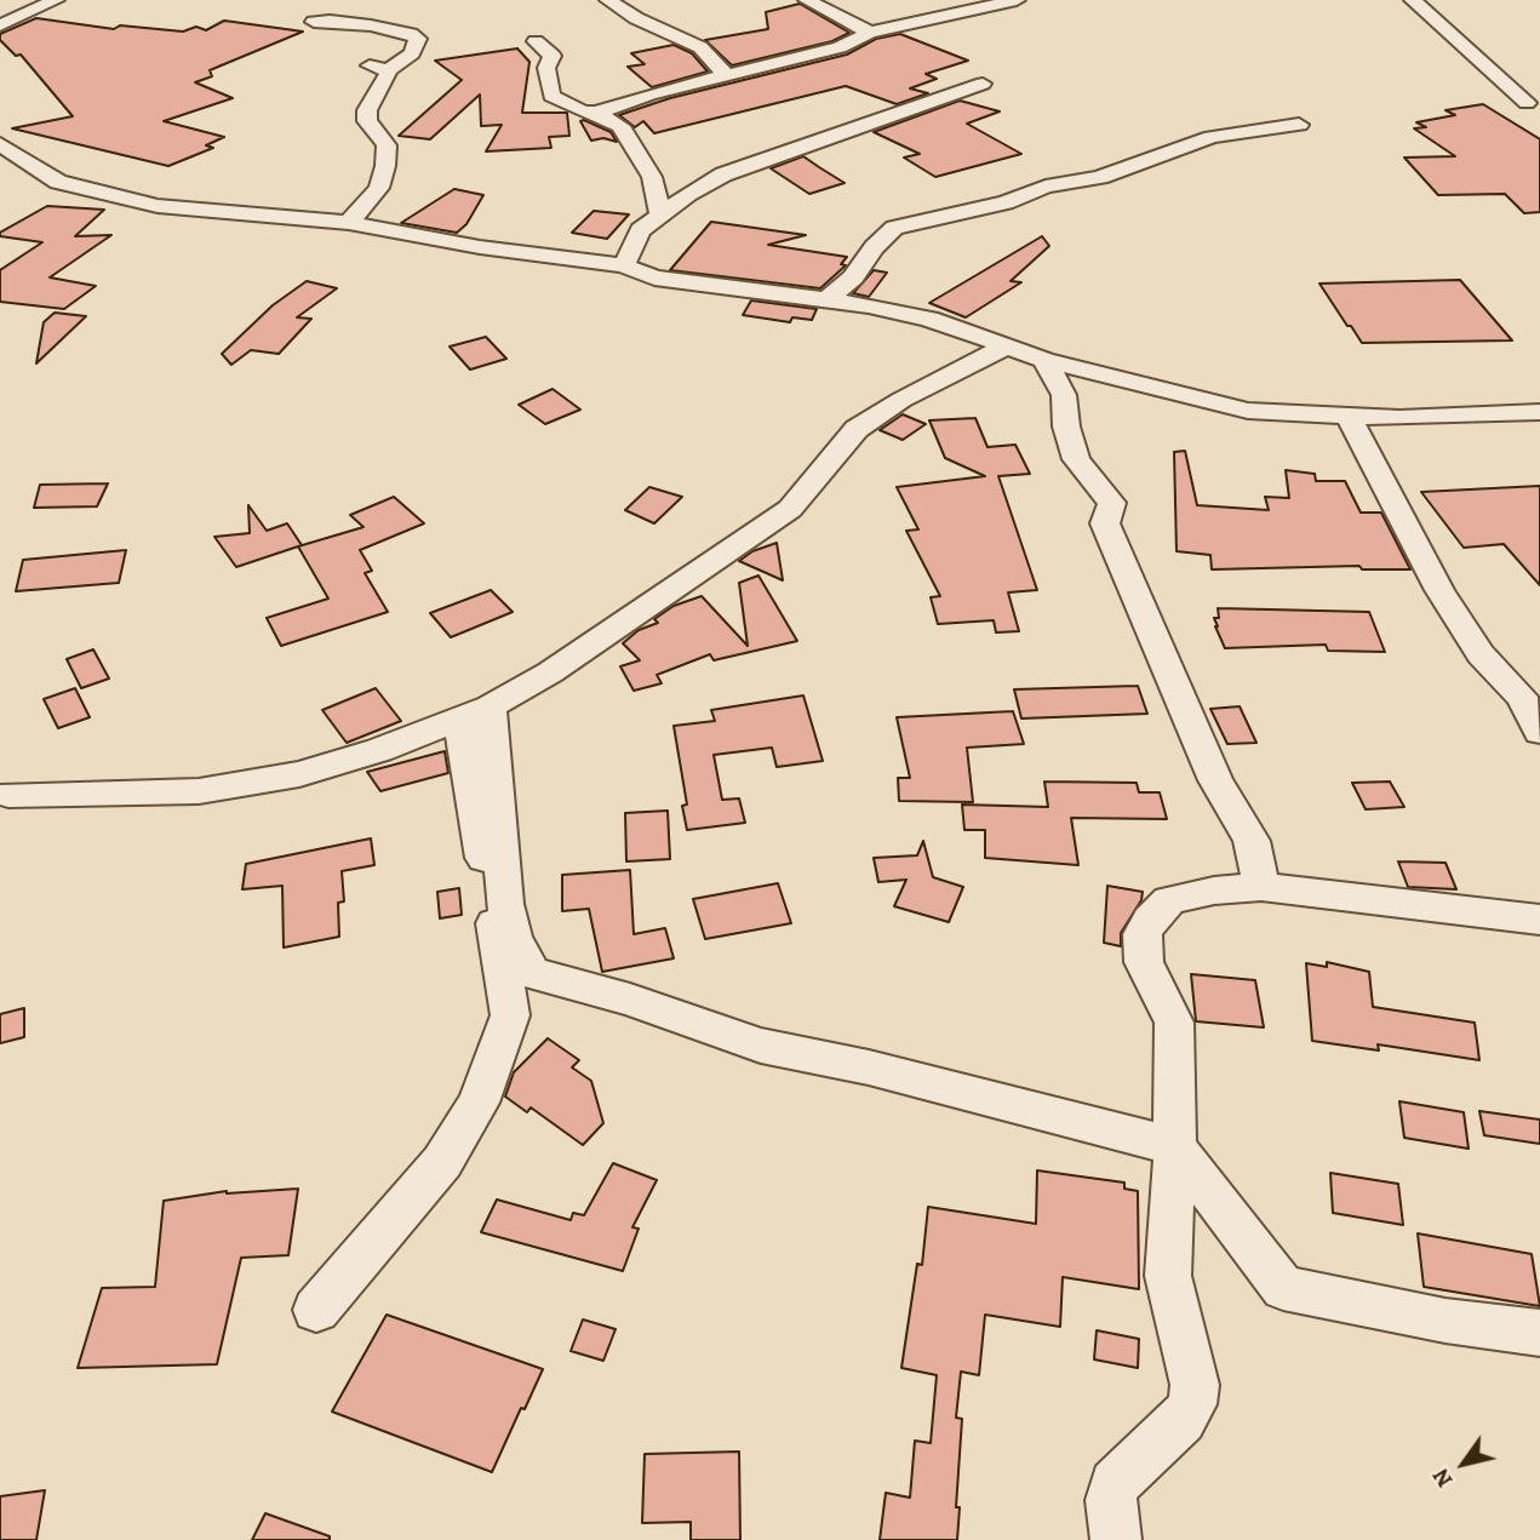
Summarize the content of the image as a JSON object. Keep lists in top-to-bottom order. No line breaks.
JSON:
{"north":"bottom left"}
